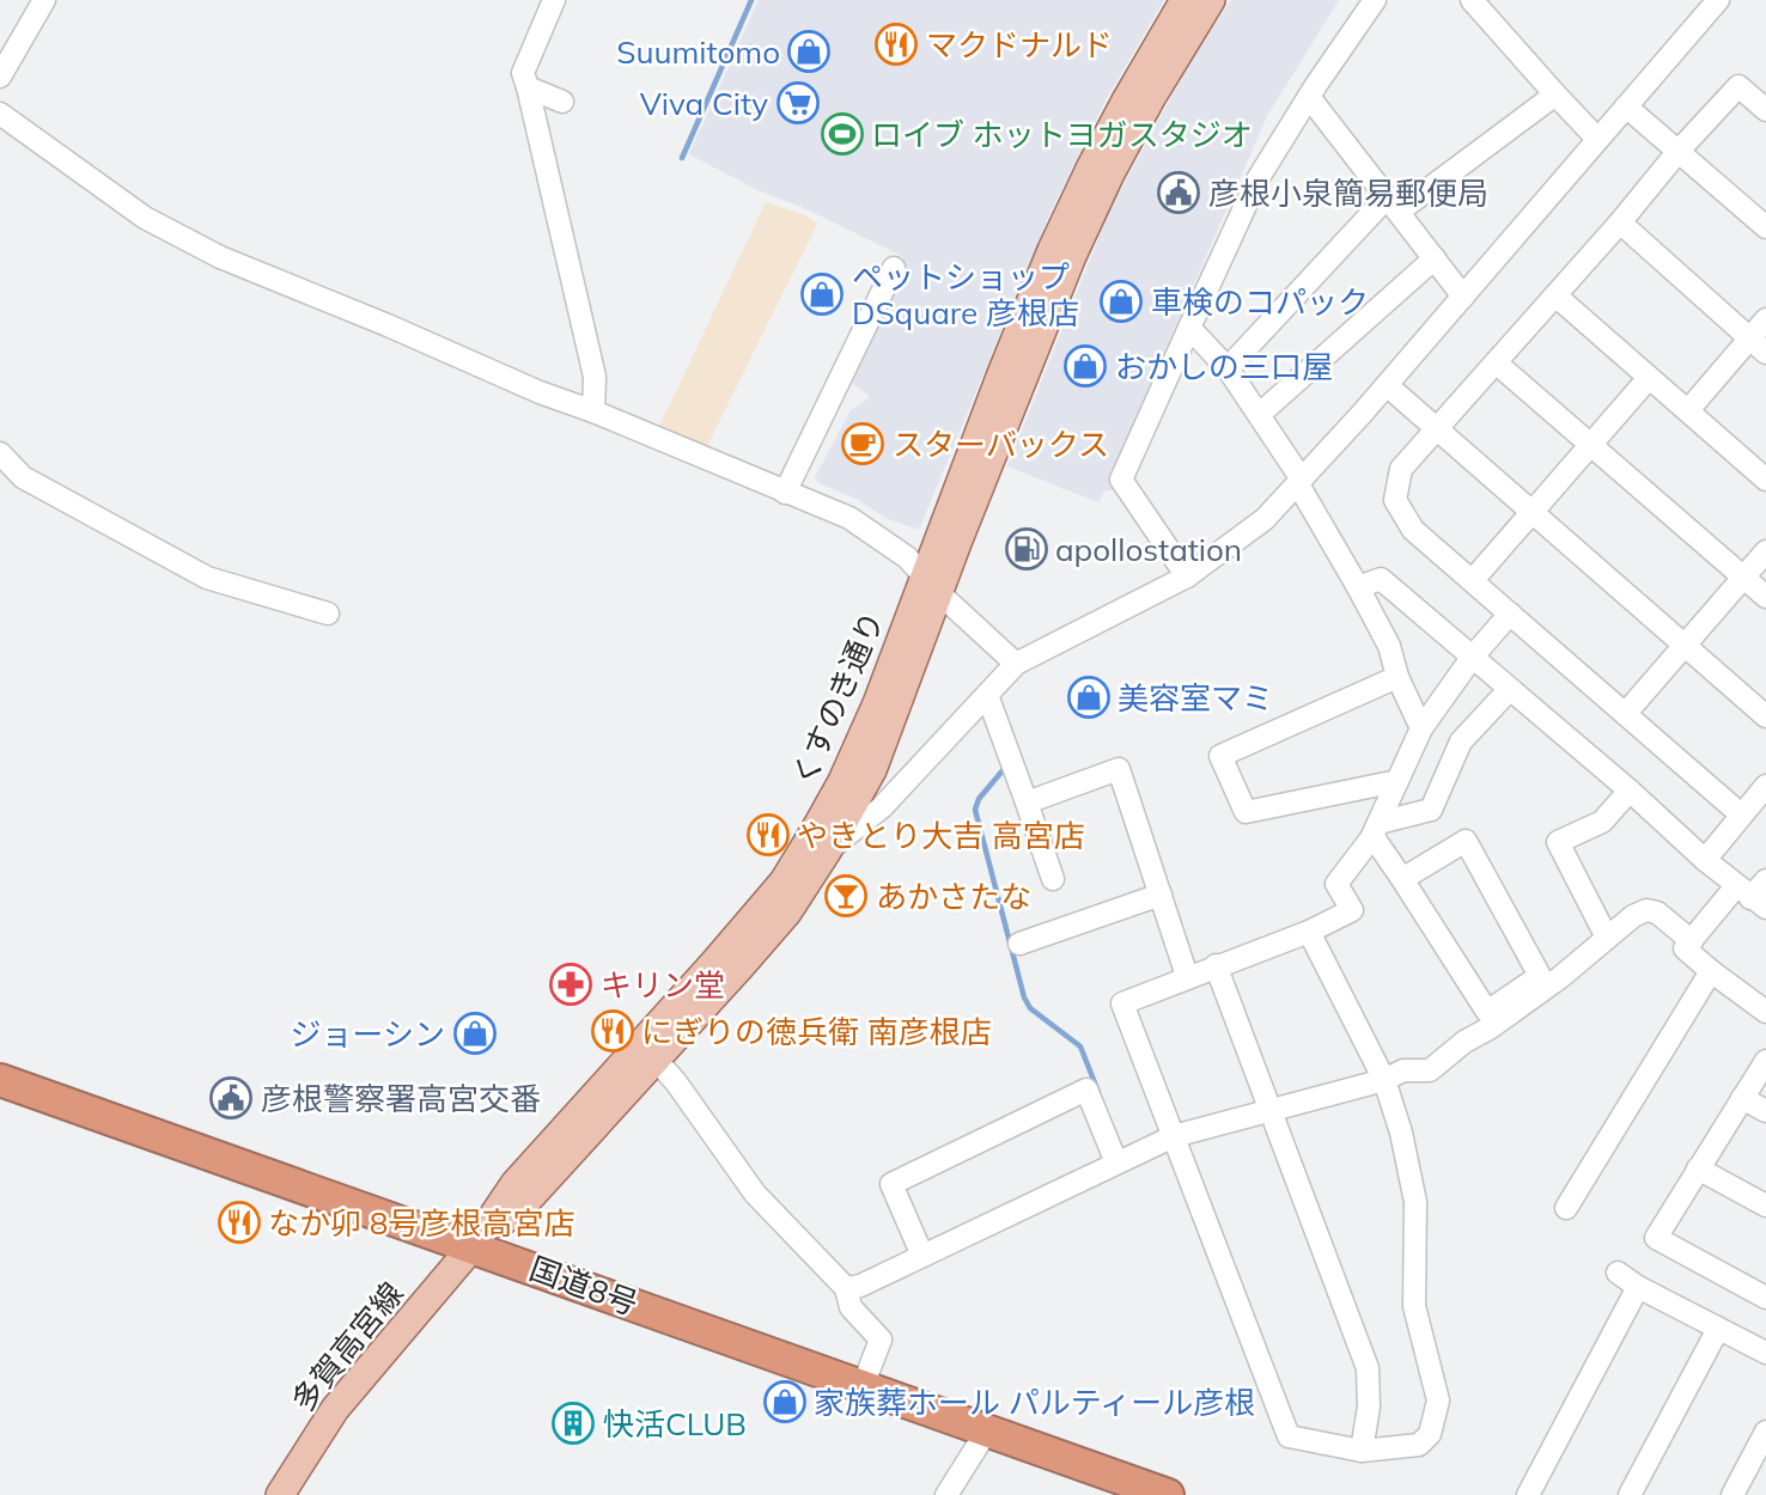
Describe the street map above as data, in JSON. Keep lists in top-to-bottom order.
{
  "streets": {
    "highway": ["国道8号"],
    "main road": ["くすのき通り", "多賀高宮線"]
  },
  "crossings": [
    ["くすのき通り", "国道8号"],
    ["くすのき通り", "多賀高宮線"],
    ["国道8号", "多賀高宮線"]
  ],
  "places": {
    "restaurant": [
      "マクドナルド",
      "やきとり大吉 高宮店",
      "にぎりの徳兵衛 南彦根店",
      "なか卯 8号彦根高宮店"
    ],
    "shop": [
      "Suumitomo",
      "ペットショップ DSquare 彦根店",
      "車検のコパック",
      "おかしの三口屋",
      "美容室マミ",
      "ジョーシン",
      "家族葬ホール パルティール彦根"
    ],
    "supermarket": ["Viva City"],
    "sports": ["ロイブ ホットヨガスタジオ"],
    "public building": ["彦根小泉簡易郵便局", "彦根警察署高宮交番"],
    "cafe": ["スターバックス"],
    "fuel station": ["apollostation"],
    "bar": ["あかさたな"],
    "pharmacy": ["キリン堂"],
    "building": ["快活CLUB"]
  }
}
